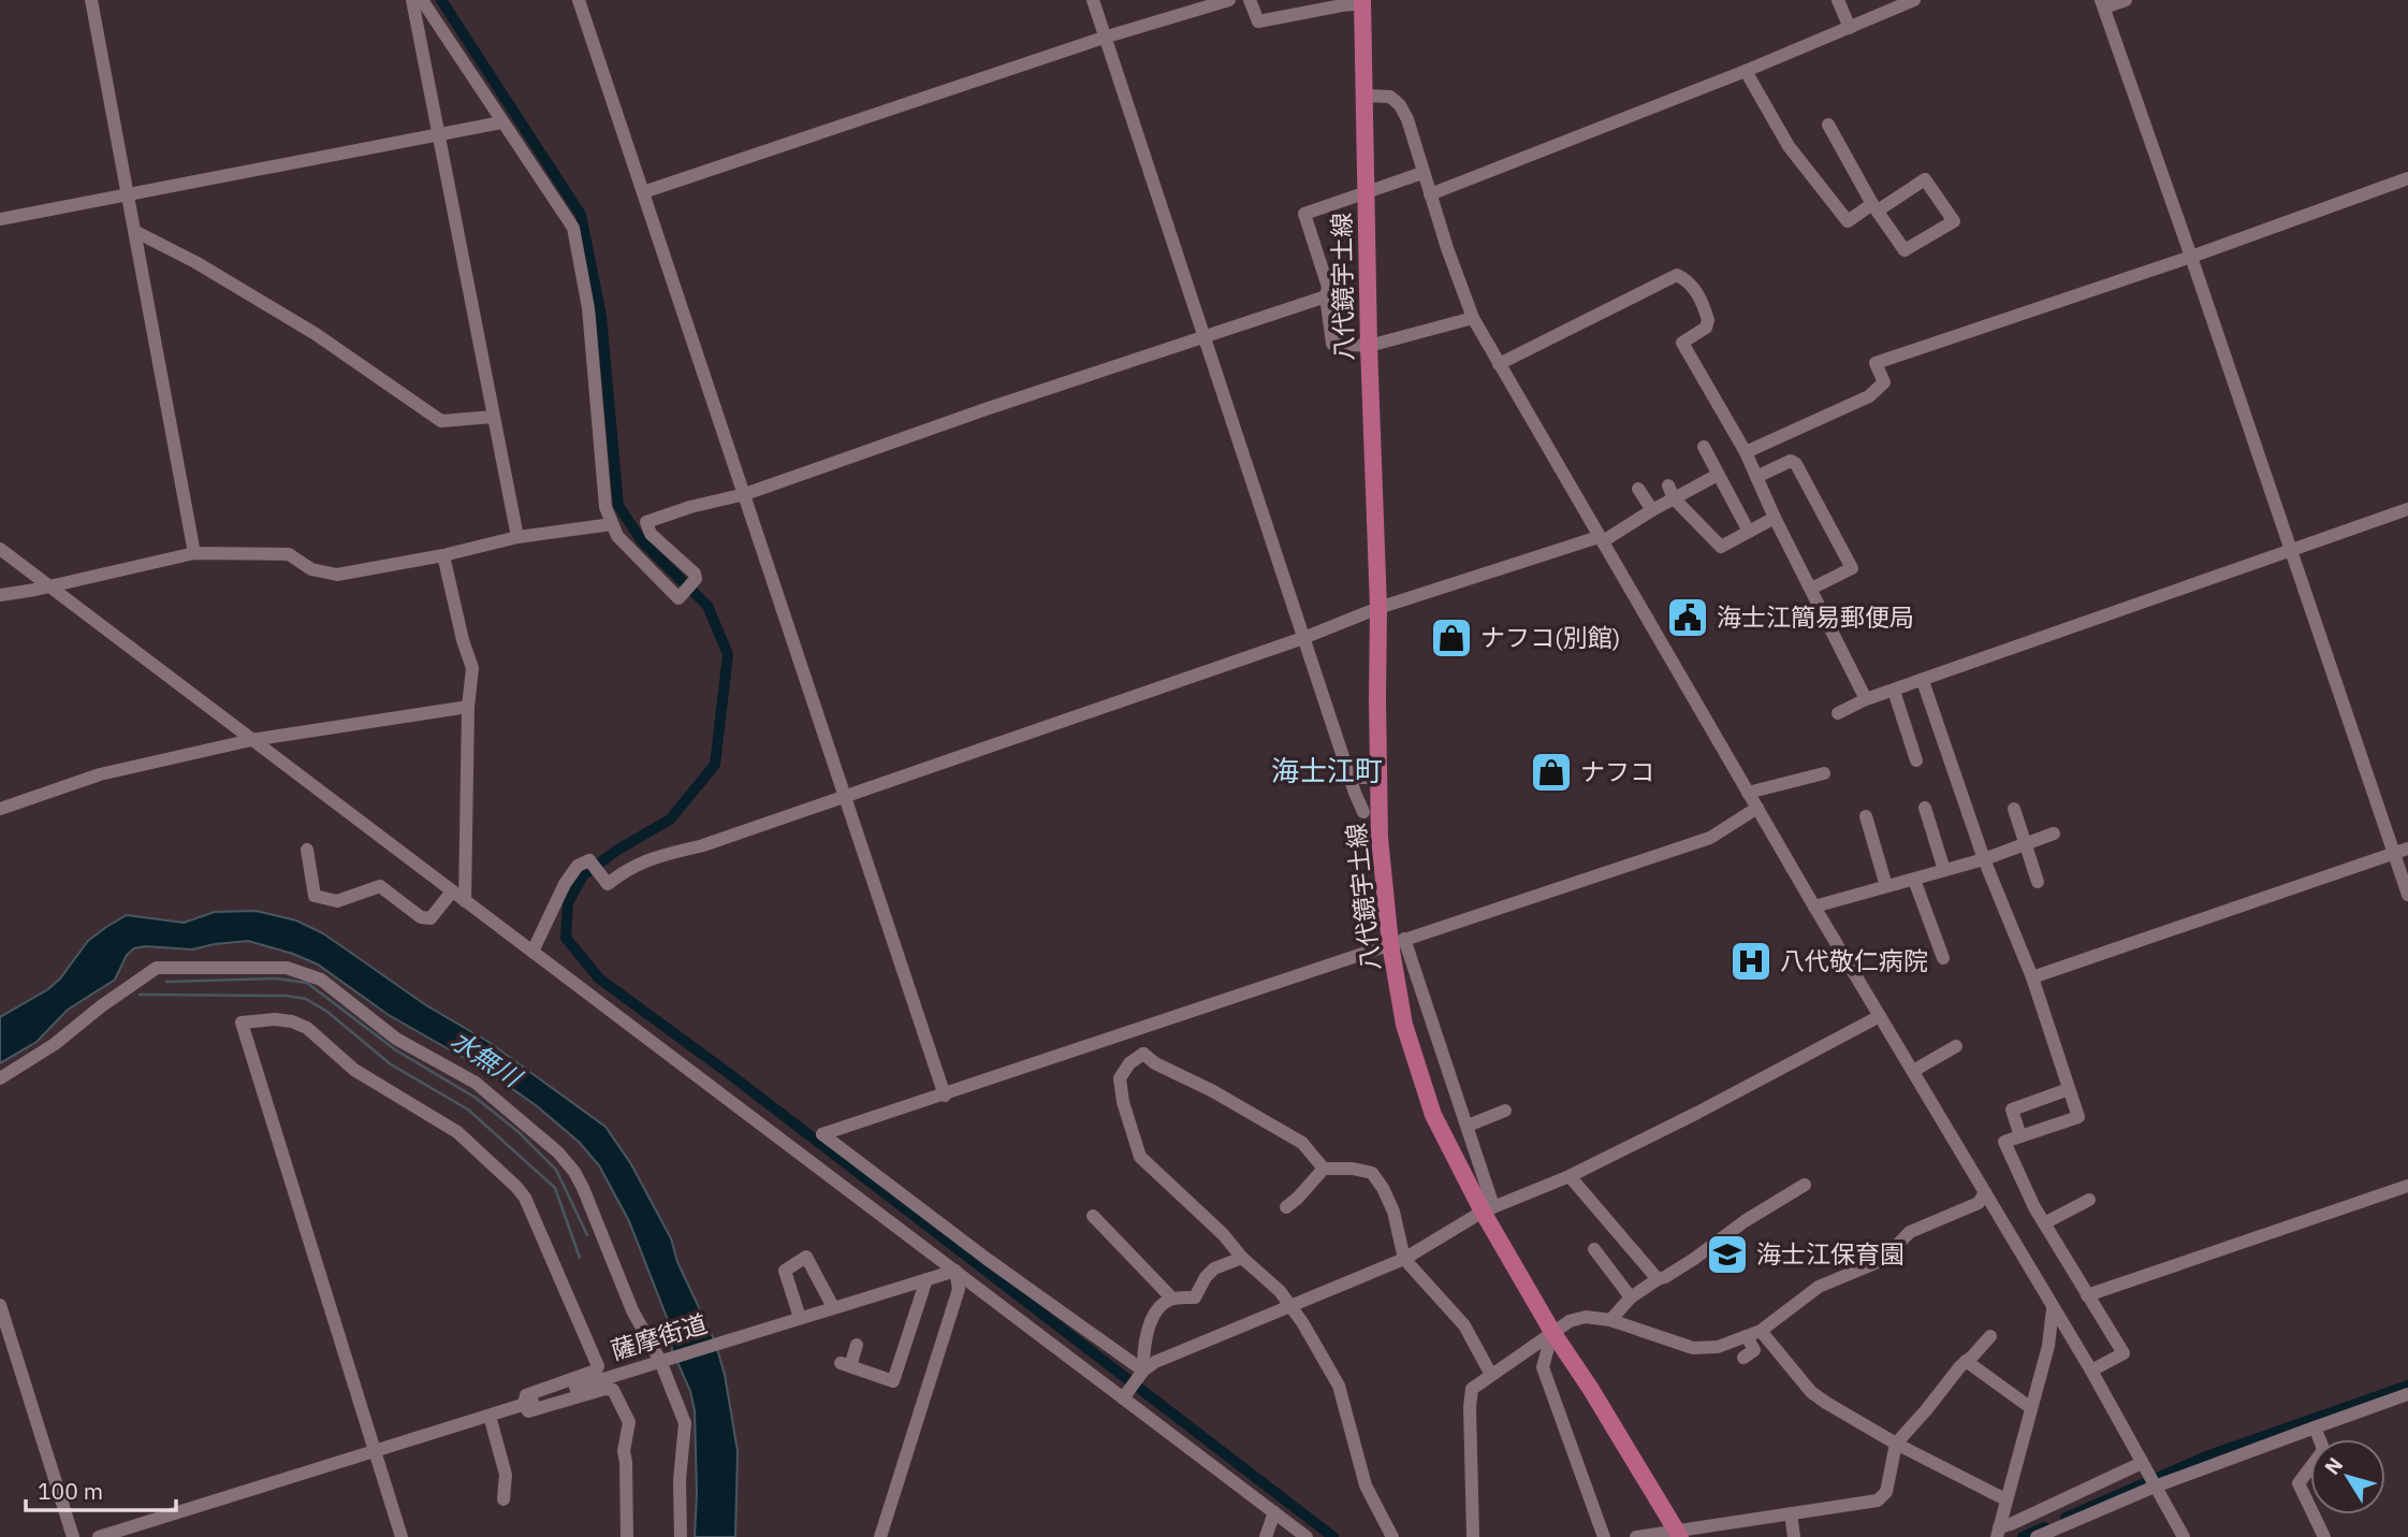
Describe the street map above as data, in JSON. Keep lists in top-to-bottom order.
{
  "streets": {
    "main road": ["八代鏡宇土線"],
    "street": ["薩摩街道"]
  },
  "districts": ["海士江町"],
  "water": ["水無川"],
  "places": {
    "public building": ["海士江簡易郵便局"],
    "shop": ["ナフコ(別館)", "ナフコ"],
    "hospital": ["八代敬仁病院"],
    "school or university": ["海士江保育園"]
  },
  "scale_bar": "100 m",
  "north": "top left"
}
